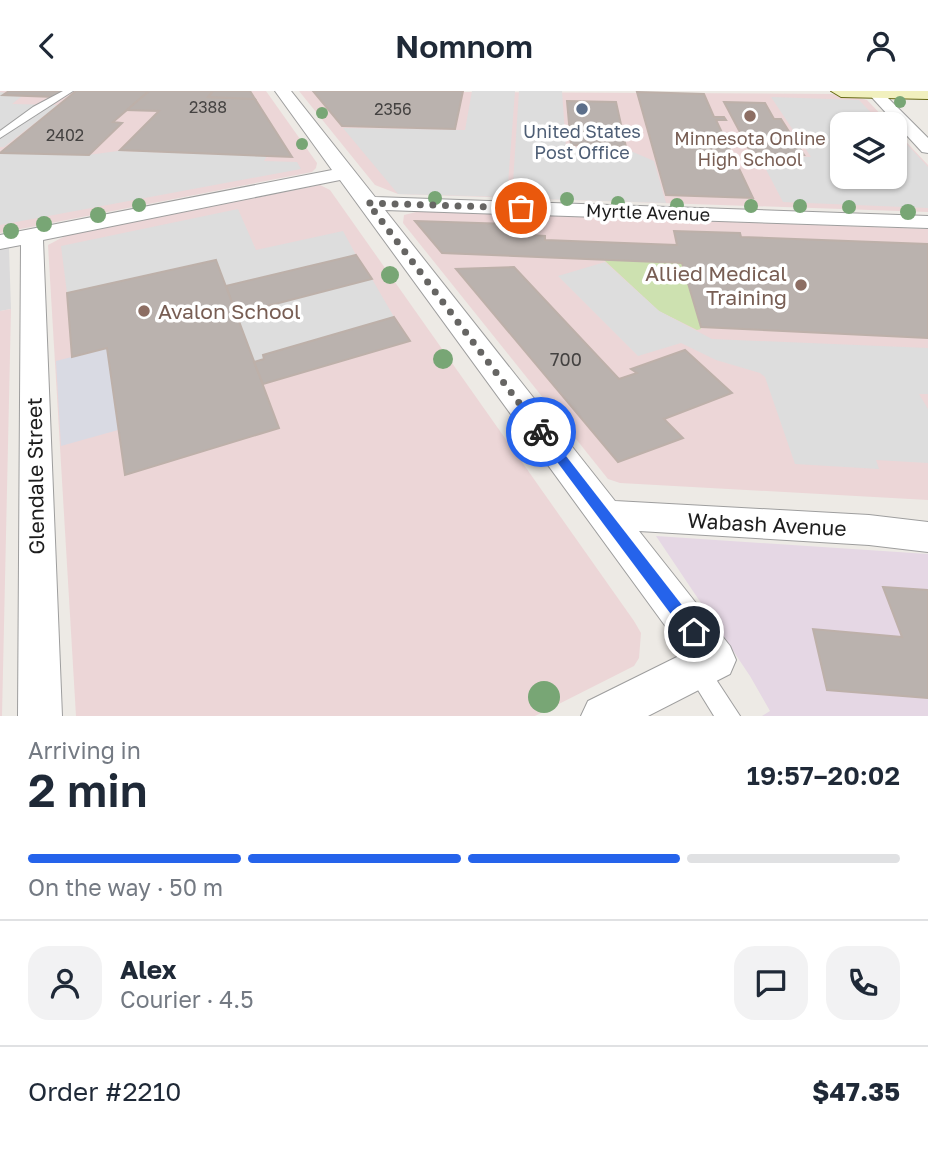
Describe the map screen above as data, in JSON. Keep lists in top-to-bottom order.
{
  "streets": {
    "street": ["Myrtle Avenue", "Glendale Street", "Wabash Avenue"]
  },
  "places": [
    "United States Post Office",
    "Minnesota Online High School",
    "Allied Medical Training",
    "Avalon School"
  ],
  "house_numbers": [
    "2388",
    "2356",
    "2402",
    "700"
  ],
  "page": {
    "header": "Nomnom",
    "heading": ["2 min", "Arriving in", "19:57–20:02"],
    "panel": [
      "Alex",
      "Courier · 4.5",
      "Order #2210",
      "$47.35"
    ],
    "bar": "On the way · 50 m"
  }
}
